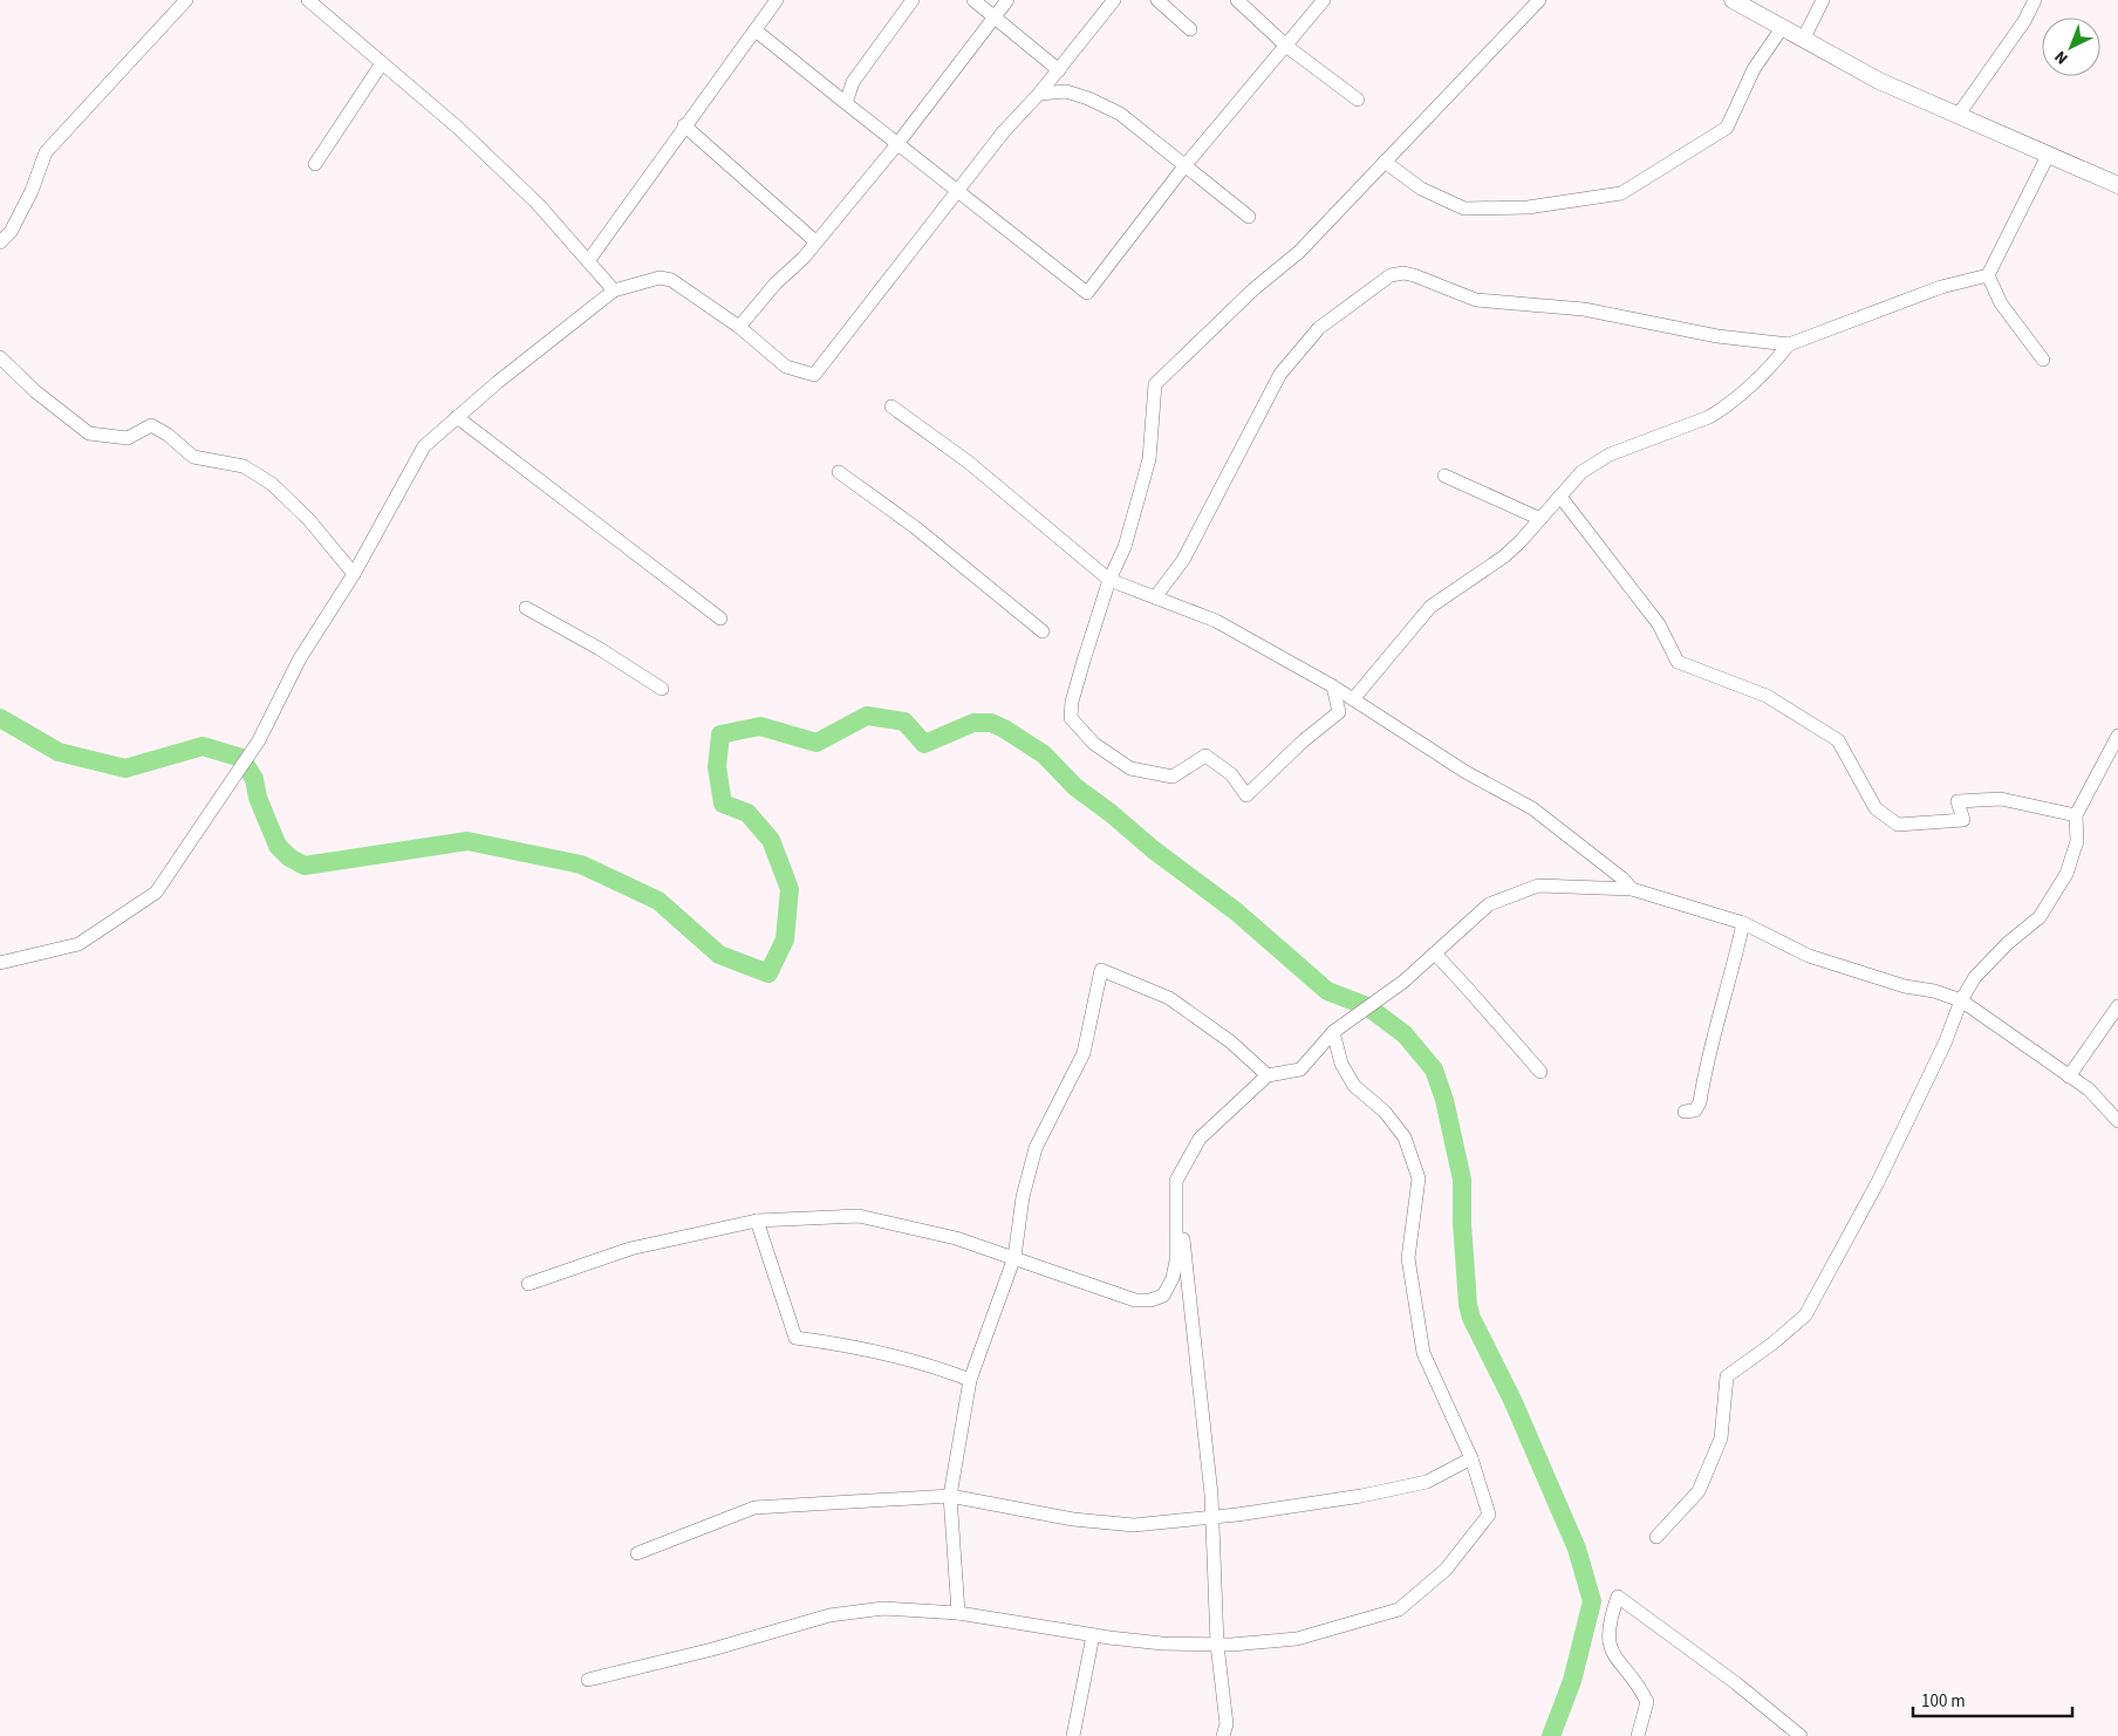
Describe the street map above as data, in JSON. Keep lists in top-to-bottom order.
{
  "scale_bar": "100 m",
  "north": "bottom left"
}
